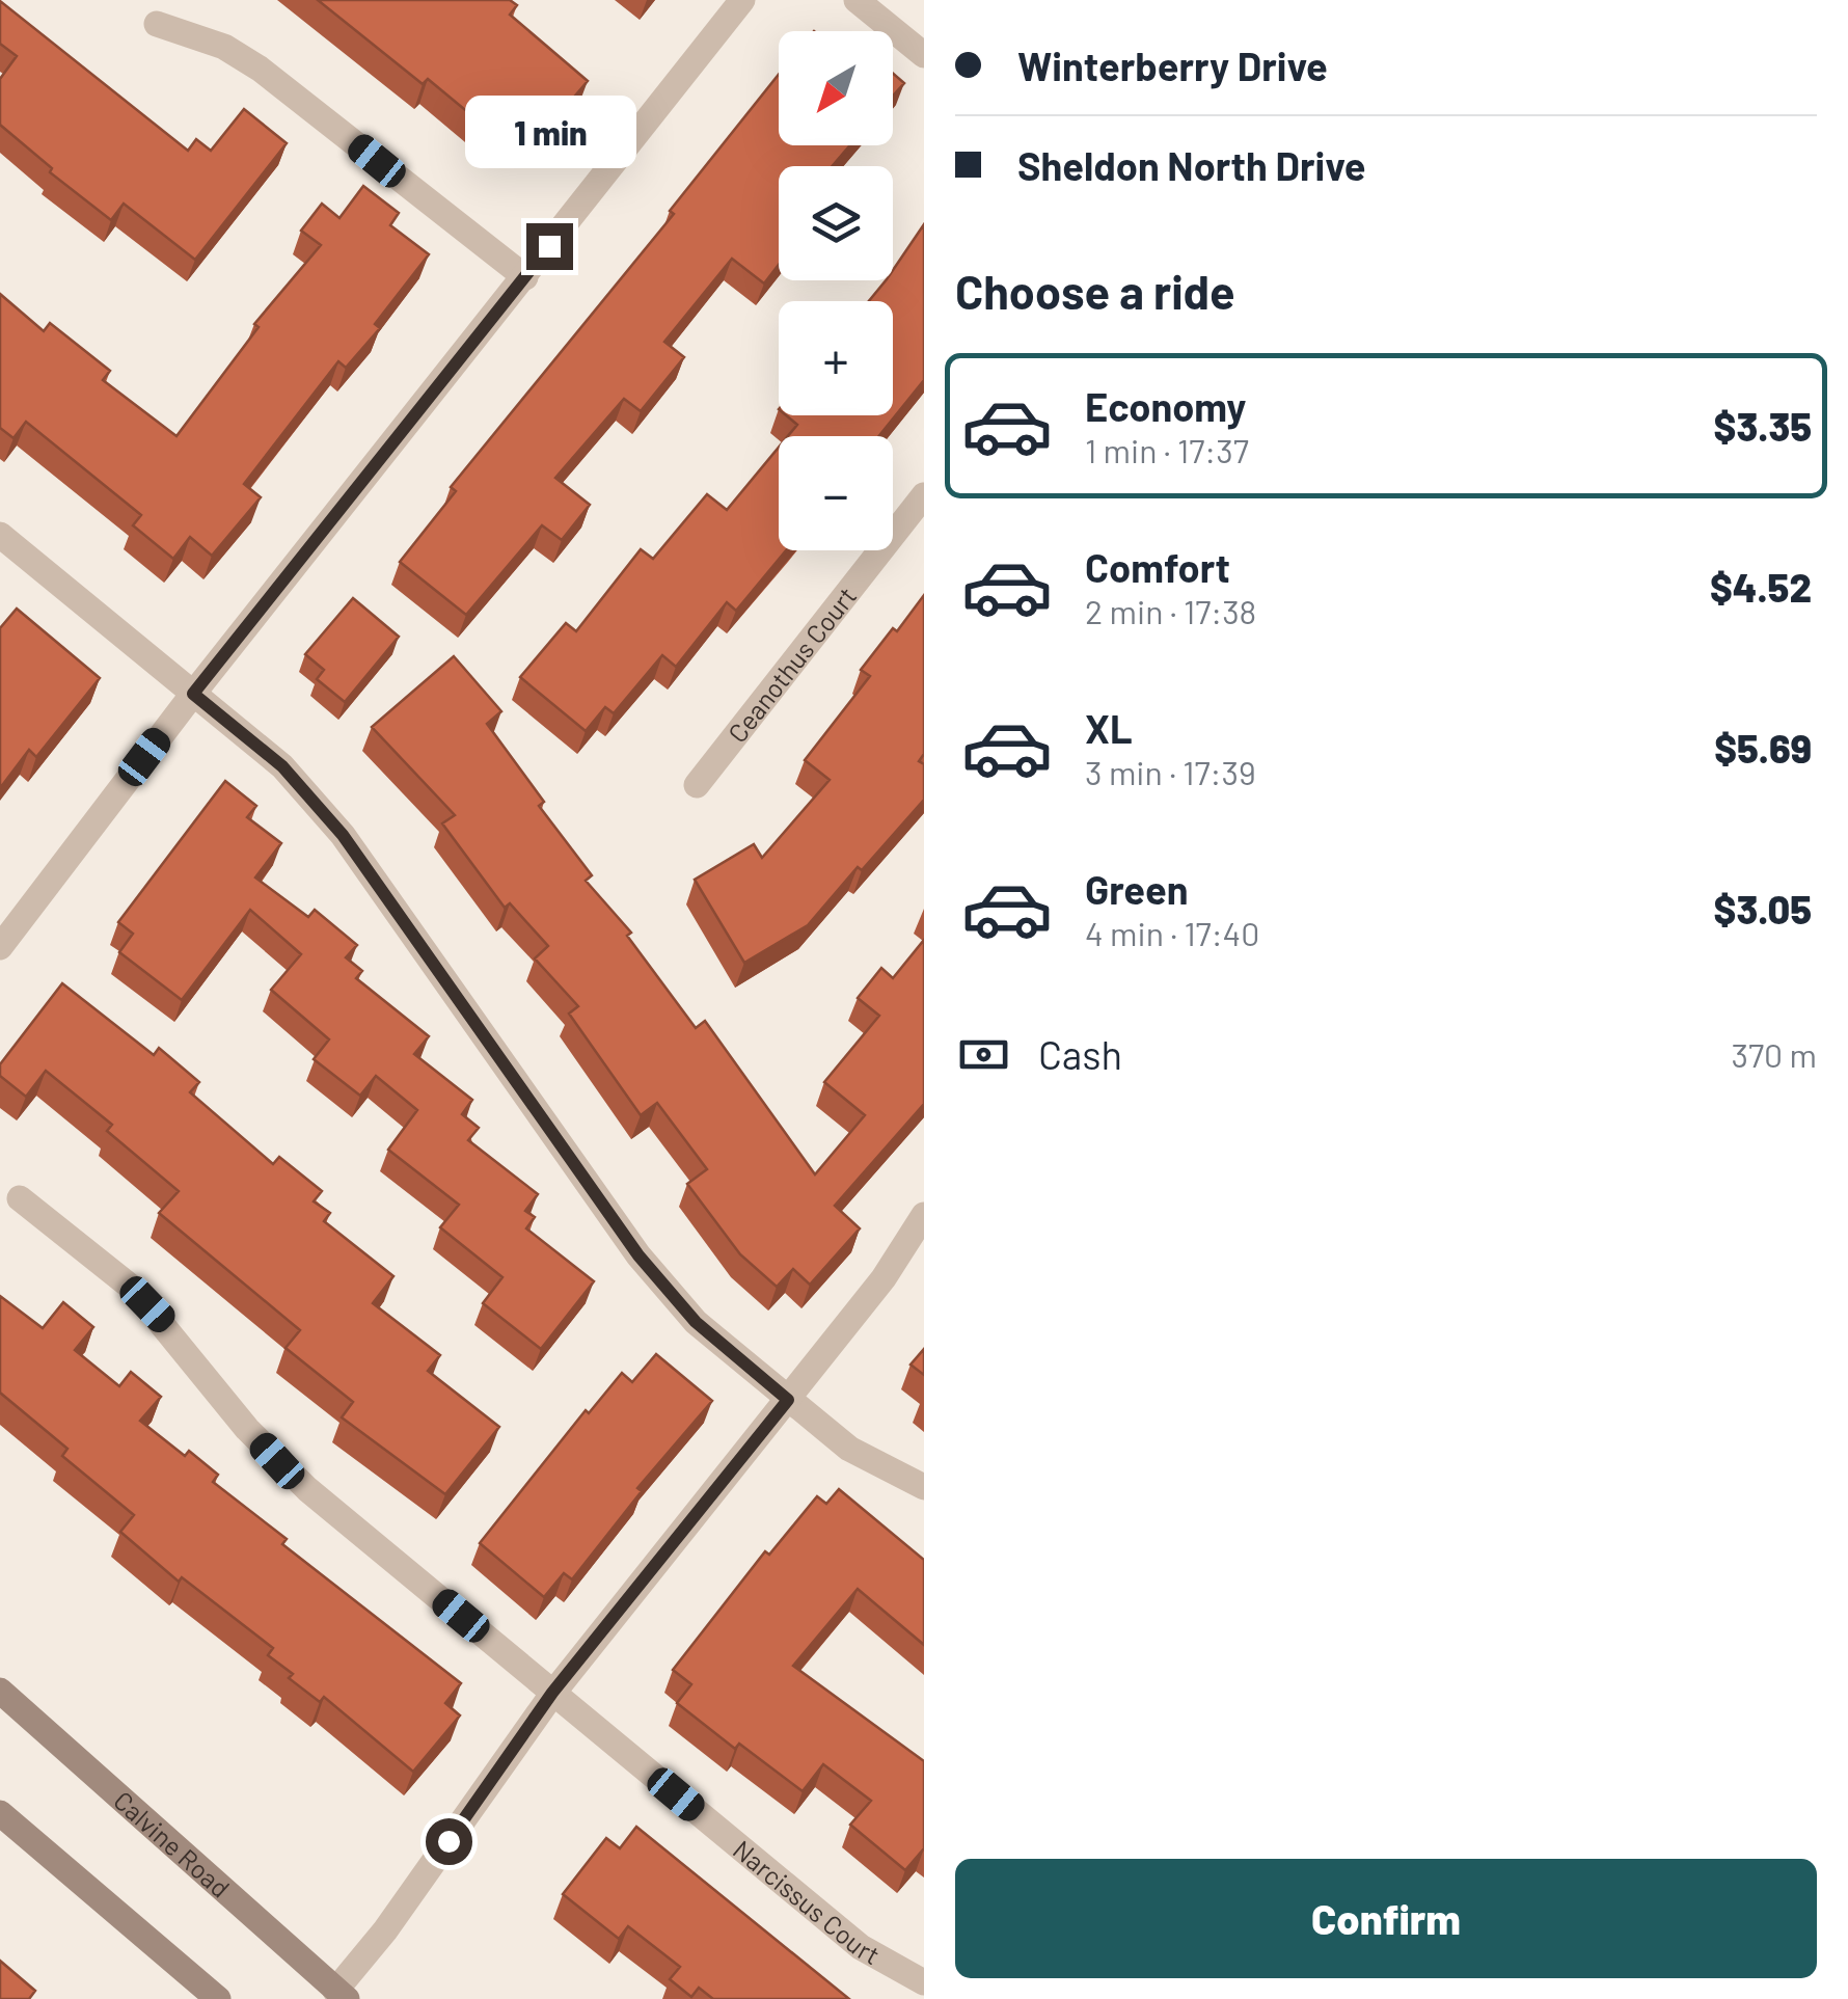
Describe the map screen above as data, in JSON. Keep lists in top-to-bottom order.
{
  "streets": {
    "main road": ["Calvine Road"],
    "street": ["Ceanothus Court", "Narcissus Court"]
  },
  "north": "bottom left",
  "page": {
    "banner": ["Winterberry Drive", "Sheldon North Drive"],
    "map_buttons": ["+", "−"],
    "bubble": "1 min",
    "heading": "Choose a ride",
    "list": [
      {
        "name": "Economy",
        "note": "1 min · 17:37",
        "value": "$3.35"
      },
      {
        "name": "Comfort",
        "note": "2 min · 17:38",
        "value": "$4.52"
      },
      {
        "name": "XL",
        "note": "3 min · 17:39",
        "value": "$5.69"
      },
      {
        "name": "Green",
        "note": "4 min · 17:40",
        "value": "$3.05"
      }
    ],
    "pay": ["Cash", "370 m"],
    "buttons": "Confirm"
  }
}
